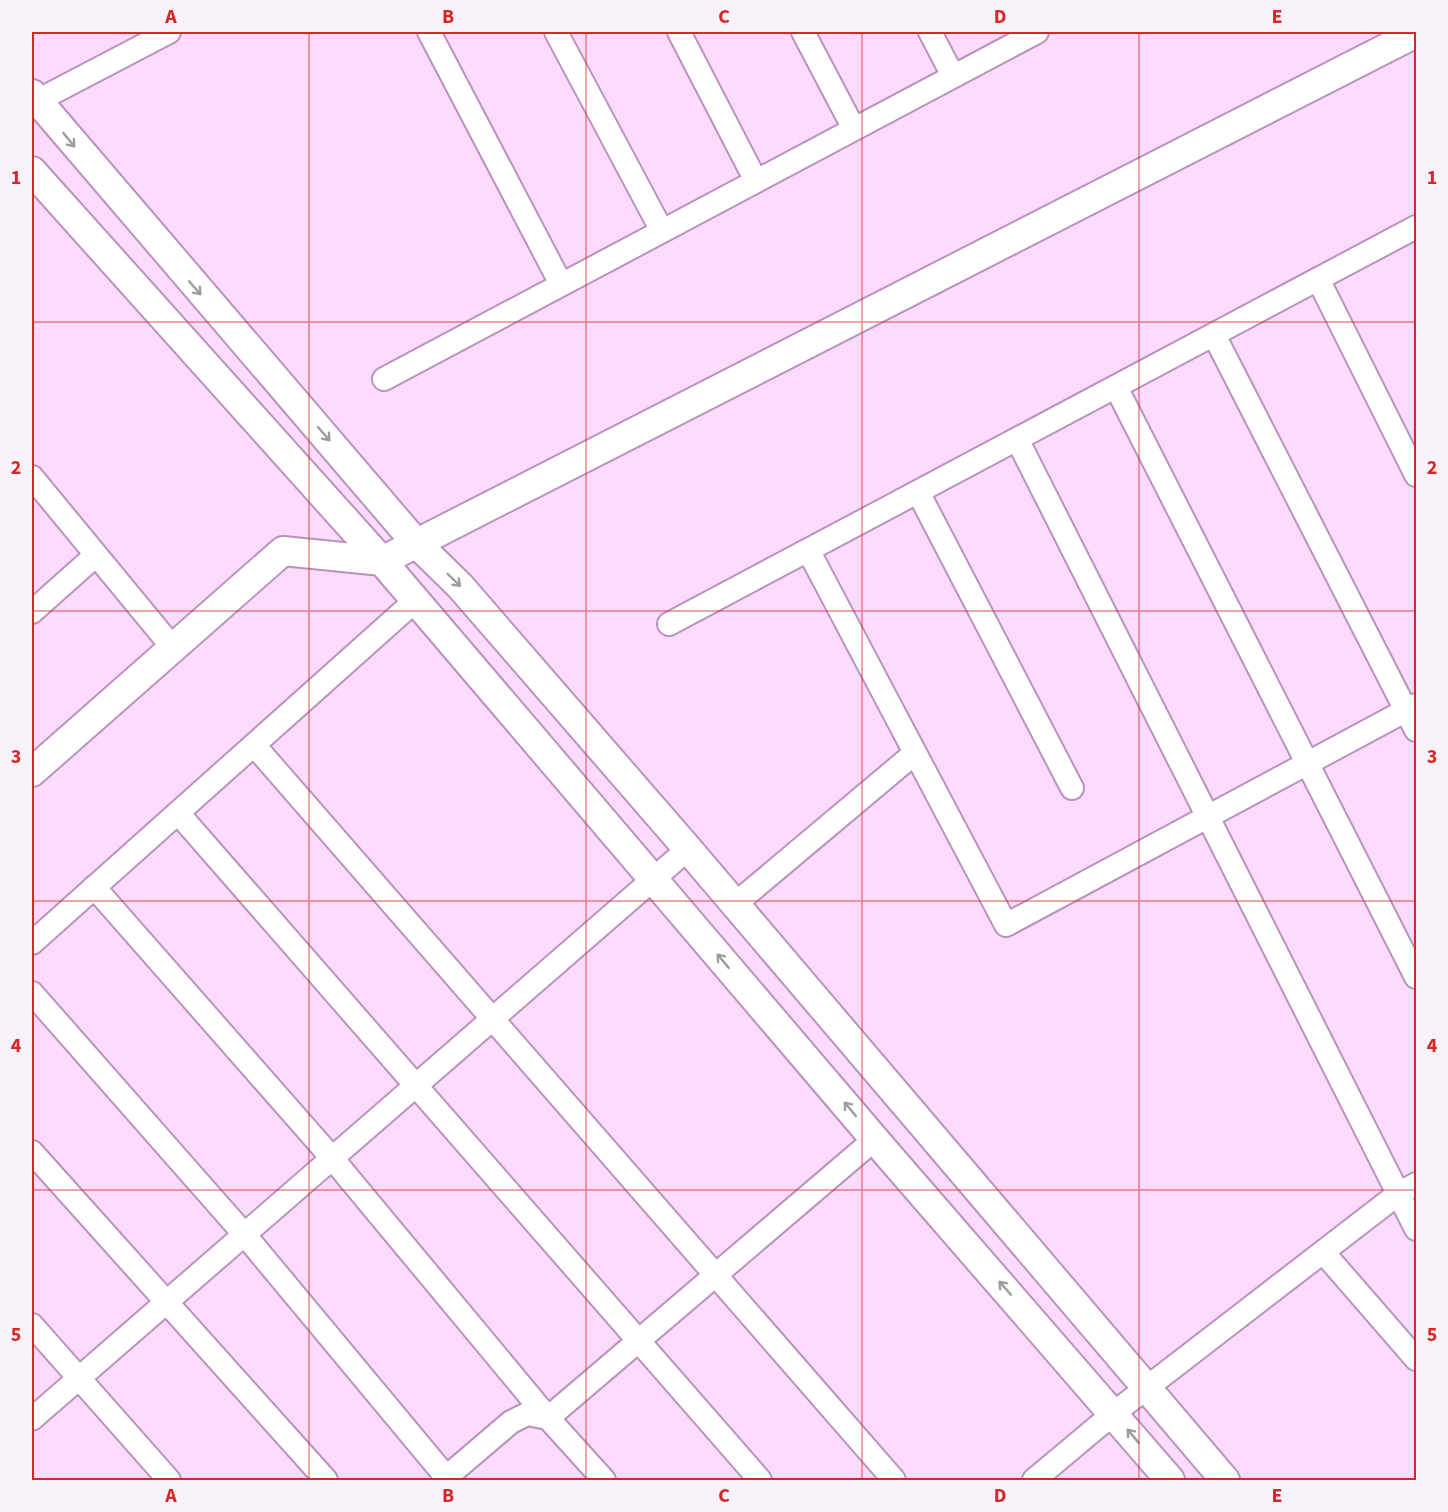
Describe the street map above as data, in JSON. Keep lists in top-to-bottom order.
{
  "grid": {
    "columns": [
      "A",
      "B",
      "C",
      "D",
      "E"
    ],
    "rows": [
      "1",
      "2",
      "3",
      "4",
      "5"
    ]
  }
}
